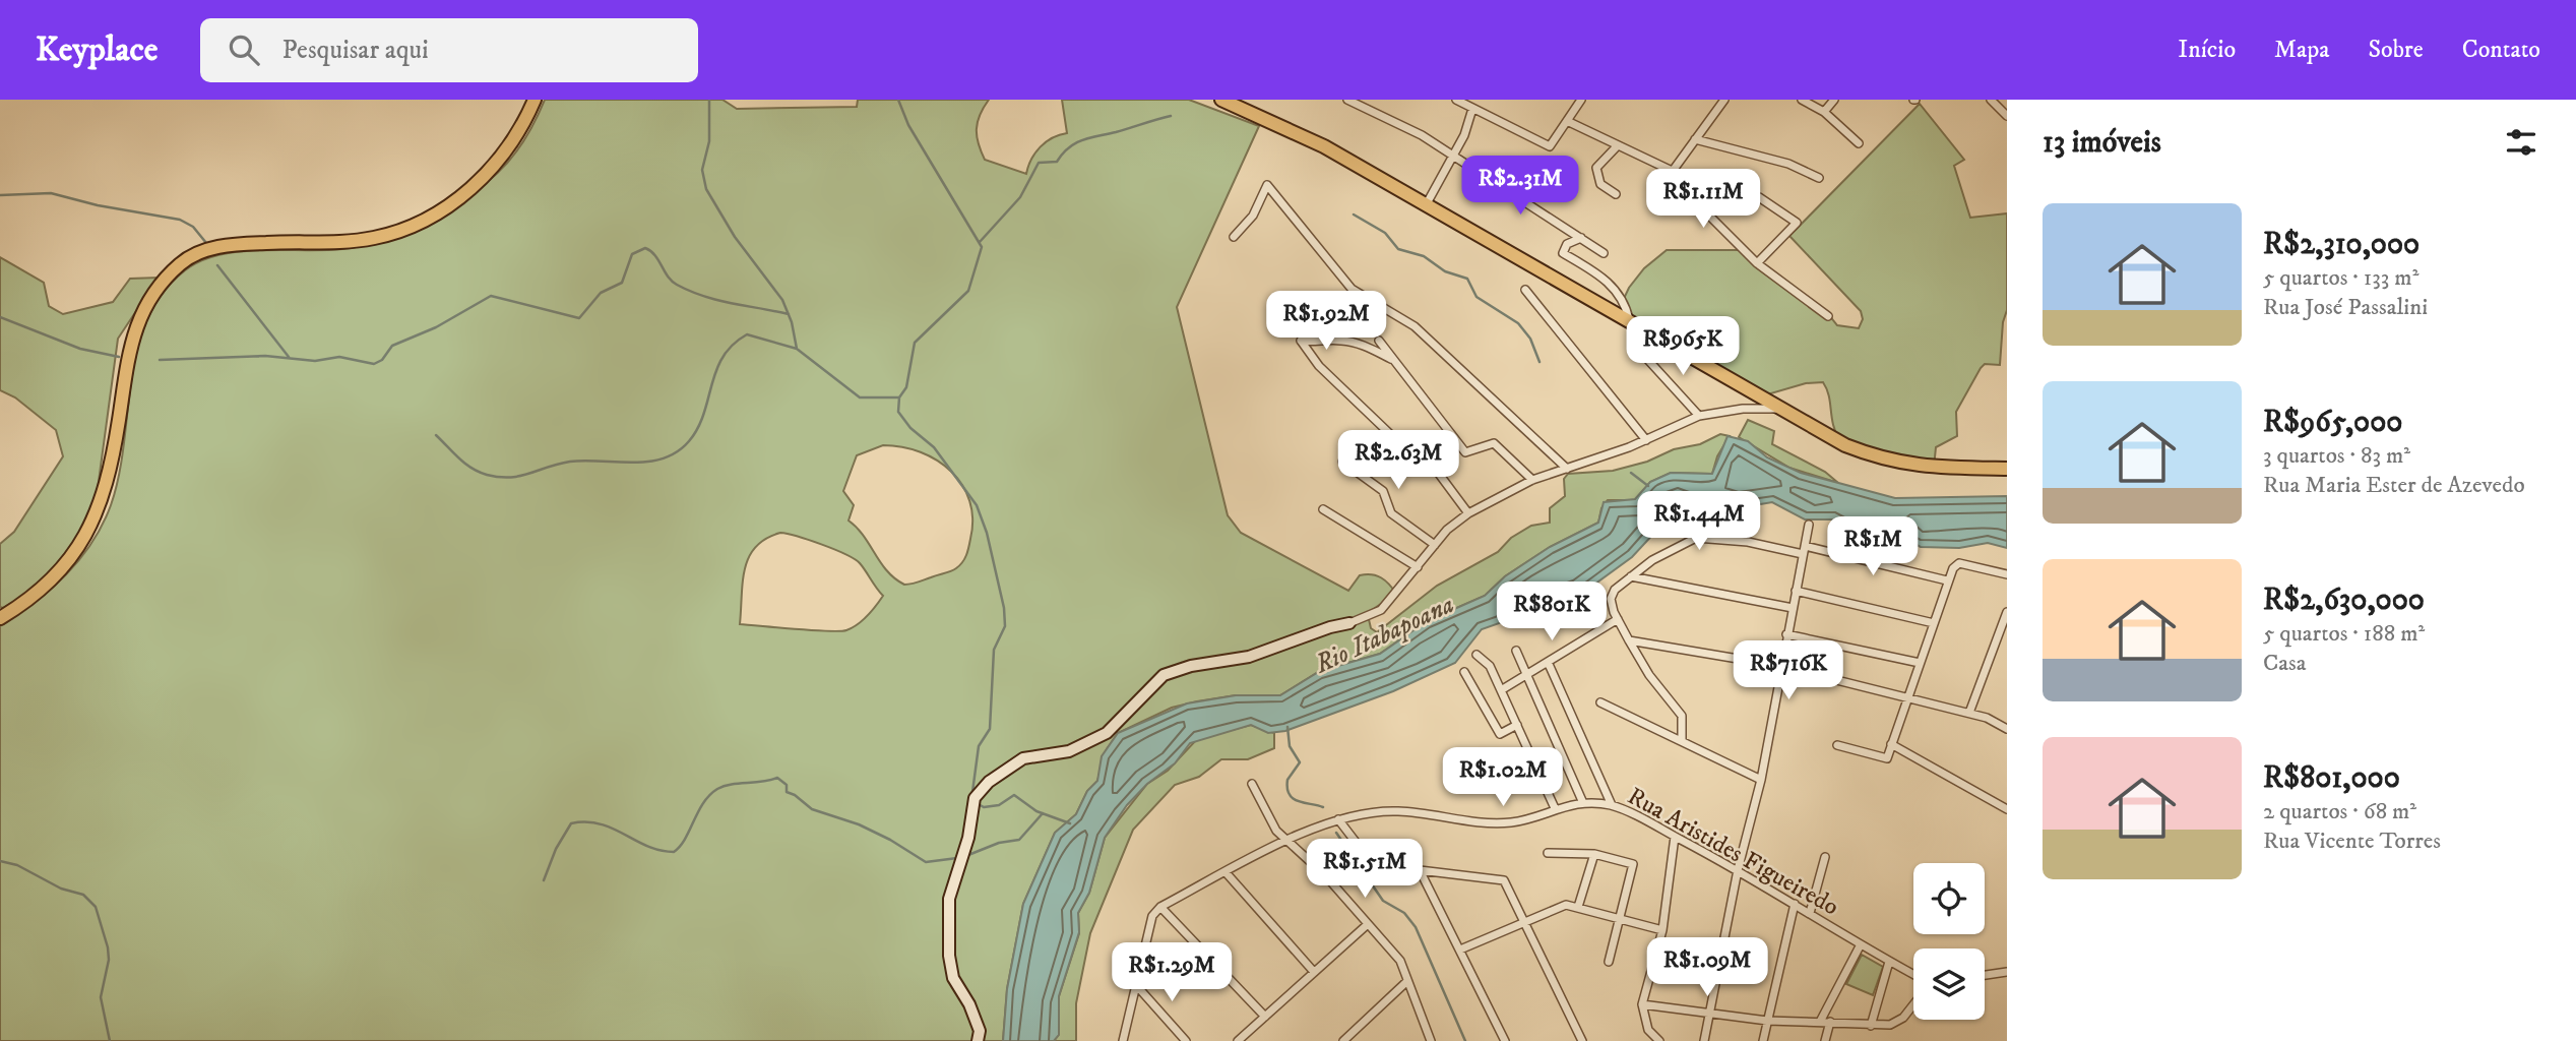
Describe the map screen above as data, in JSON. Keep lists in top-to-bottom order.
{
  "streets": {
    "street": ["Rua Aristides Figueiredo"]
  },
  "water": ["Rio Itabapoana"],
  "page": {
    "header": "Keyplace",
    "search": "Pesquisar aqui",
    "nav": [
      "Início",
      "Mapa",
      "Sobre",
      "Contato"
    ],
    "heading": "13 imóveis",
    "price": [
      "R$2.31M",
      "R$1.11M",
      "R$1.92M",
      "R$965K",
      "R$2.63M",
      "R$1.44M",
      "R$1M",
      "R$801K",
      "R$716K",
      "R$1.02M",
      "R$1.51M",
      "R$1.09M",
      "R$1.29M"
    ],
    "list": [
      {
        "name": "R$2,310,000",
        "note": "5 quartos · 133 m² · Rua José Passalini"
      },
      {
        "name": "R$965,000",
        "note": "3 quartos · 83 m² · Rua Maria Ester de Azevedo"
      },
      {
        "name": "R$2,630,000",
        "note": "5 quartos · 188 m² · Casa"
      },
      {
        "name": "R$801,000",
        "note": "2 quartos · 68 m² · Rua Vicente Torres"
      }
    ]
  }
}
